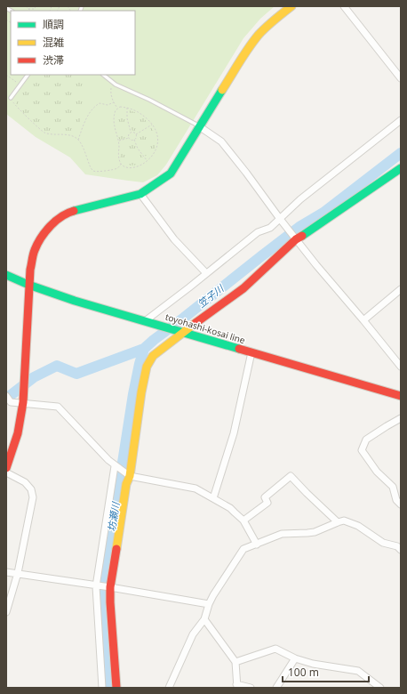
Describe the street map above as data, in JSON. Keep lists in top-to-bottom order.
{
  "streets": {
    "street": ["toyohashi-kosai line"]
  },
  "water": ["笠子川", "坊瀬川"],
  "legend": ["順調", "混雑", "渋滞"],
  "scale_bar": "100 m"
}
